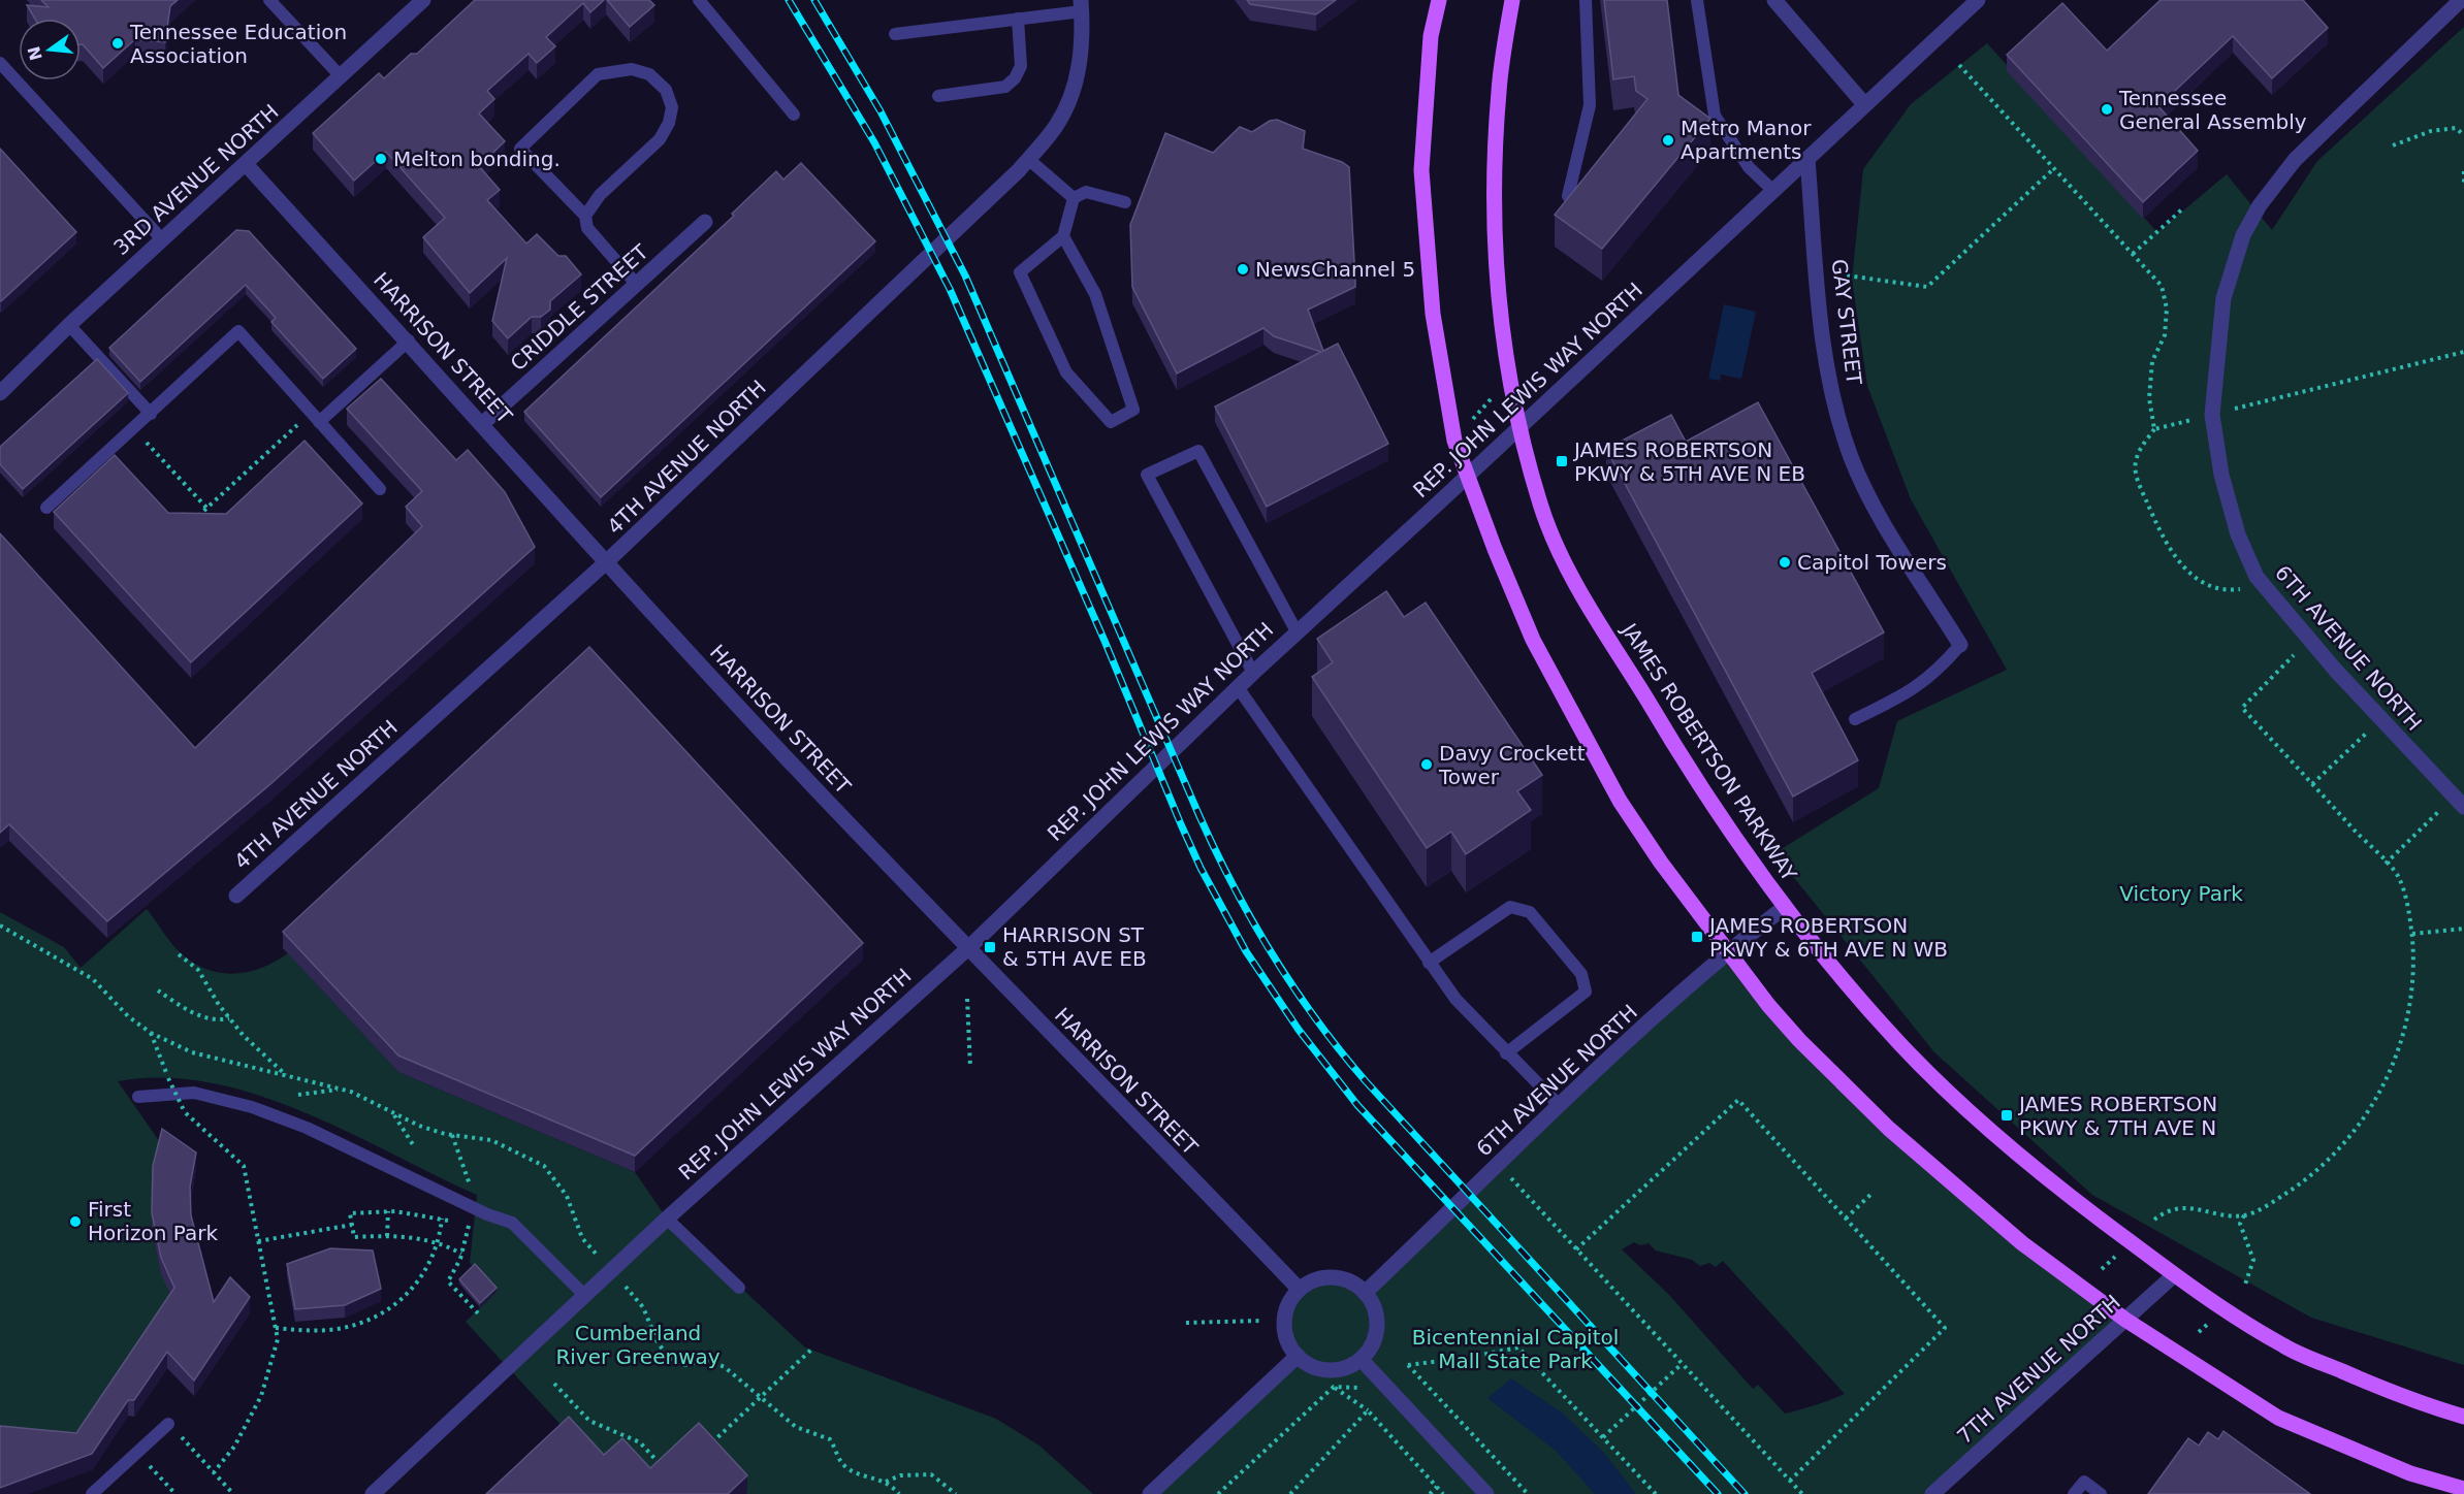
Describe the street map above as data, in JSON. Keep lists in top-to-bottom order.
{
  "streets": {
    "main road": ["JAMES ROBERTSON PARKWAY"],
    "street": [
      "3RD AVENUE NORTH",
      "CRIDDLE STREET",
      "GAY STREET",
      "HARRISON STREET",
      "REP. JOHN LEWIS WAY NORTH",
      "4TH AVENUE NORTH",
      "6TH AVENUE NORTH",
      "7TH AVENUE NORTH"
    ]
  },
  "crossings": [
    ["3RD AVENUE NORTH", "HARRISON STREET"],
    ["CRIDDLE STREET", "HARRISON STREET"],
    ["GAY STREET", "REP. JOHN LEWIS WAY NORTH"],
    ["HARRISON STREET", "REP. JOHN LEWIS WAY NORTH"],
    ["HARRISON STREET", "4TH AVENUE NORTH"],
    ["HARRISON STREET", "6TH AVENUE NORTH"],
    ["REP. JOHN LEWIS WAY NORTH", "JAMES ROBERTSON PARKWAY"],
    ["6TH AVENUE NORTH", "JAMES ROBERTSON PARKWAY"],
    ["JAMES ROBERTSON PARKWAY", "7TH AVENUE NORTH"]
  ],
  "parks": ["Victory Park", "Cumberland River Greenway", "Bicentennial Capitol Mall State Park"],
  "places": {
    "other": [
      "Tennessee Education Association",
      "Tennessee General Assembly",
      "Metro Manor Apartments",
      "Melton bonding.",
      "NewsChannel 5",
      "Capitol Towers",
      "Davy Crockett Tower",
      "First Horizon Park"
    ],
    "transit": [
      "JAMES ROBERTSON PKWY & 5TH AVE N EB",
      "JAMES ROBERTSON PKWY & 6TH AVE N WB",
      "HARRISON ST & 5TH AVE EB",
      "JAMES ROBERTSON PKWY & 7TH AVE N"
    ]
  },
  "north": "left"
}
